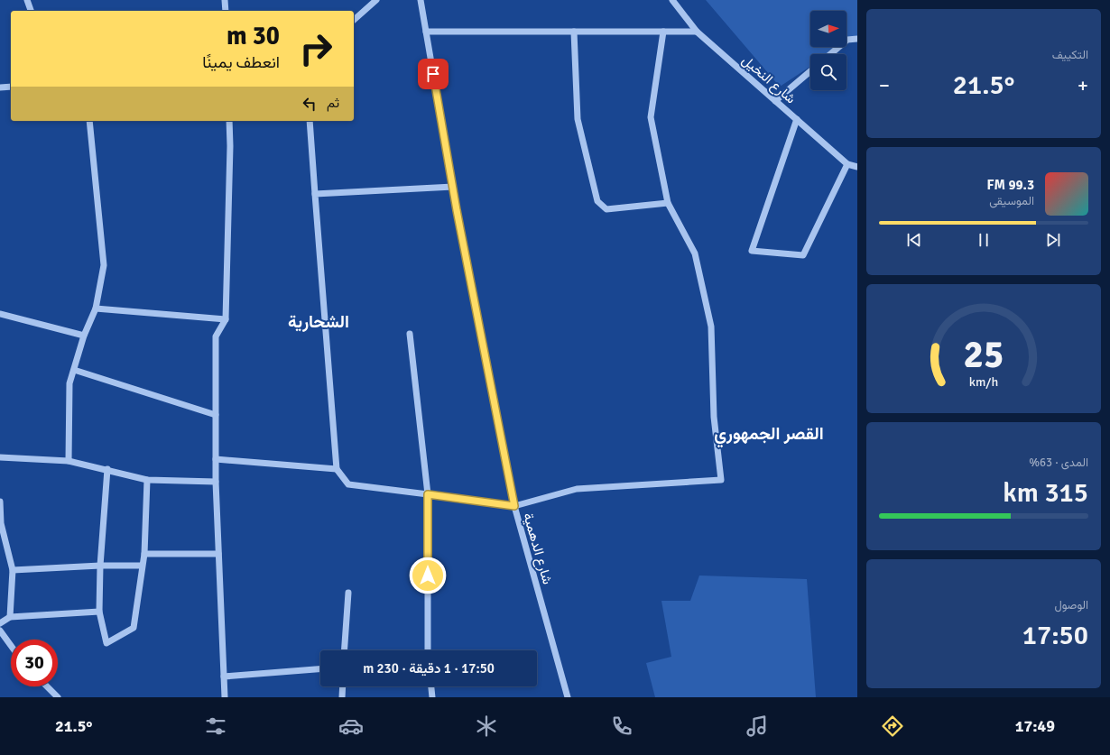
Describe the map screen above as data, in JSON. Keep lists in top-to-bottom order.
{
  "streets": {
    "street": ["شارع النخيل", "شارع الدهمية"]
  },
  "districts": ["الشحارية", "القصر الجمهوري"],
  "north": "right",
  "page": {
    "tile": [
      "التكييف",
      ["المدى · 63%", "315 km"],
      ["الوصول", "17:50"]
    ],
    "turn": ["30 m", "انعطف يمينًا"],
    "heat": ["−", "21.5°", "+"],
    "then": "ثم",
    "song": ["99.3 FM", "الموسيقى"],
    "limit": "30",
    "trip": "17:50 · 1 دقيقة · 230 m",
    "tabs": ["17:49", "21.5°"],
    "gauge": ["25", "km/h"]
  }
}
